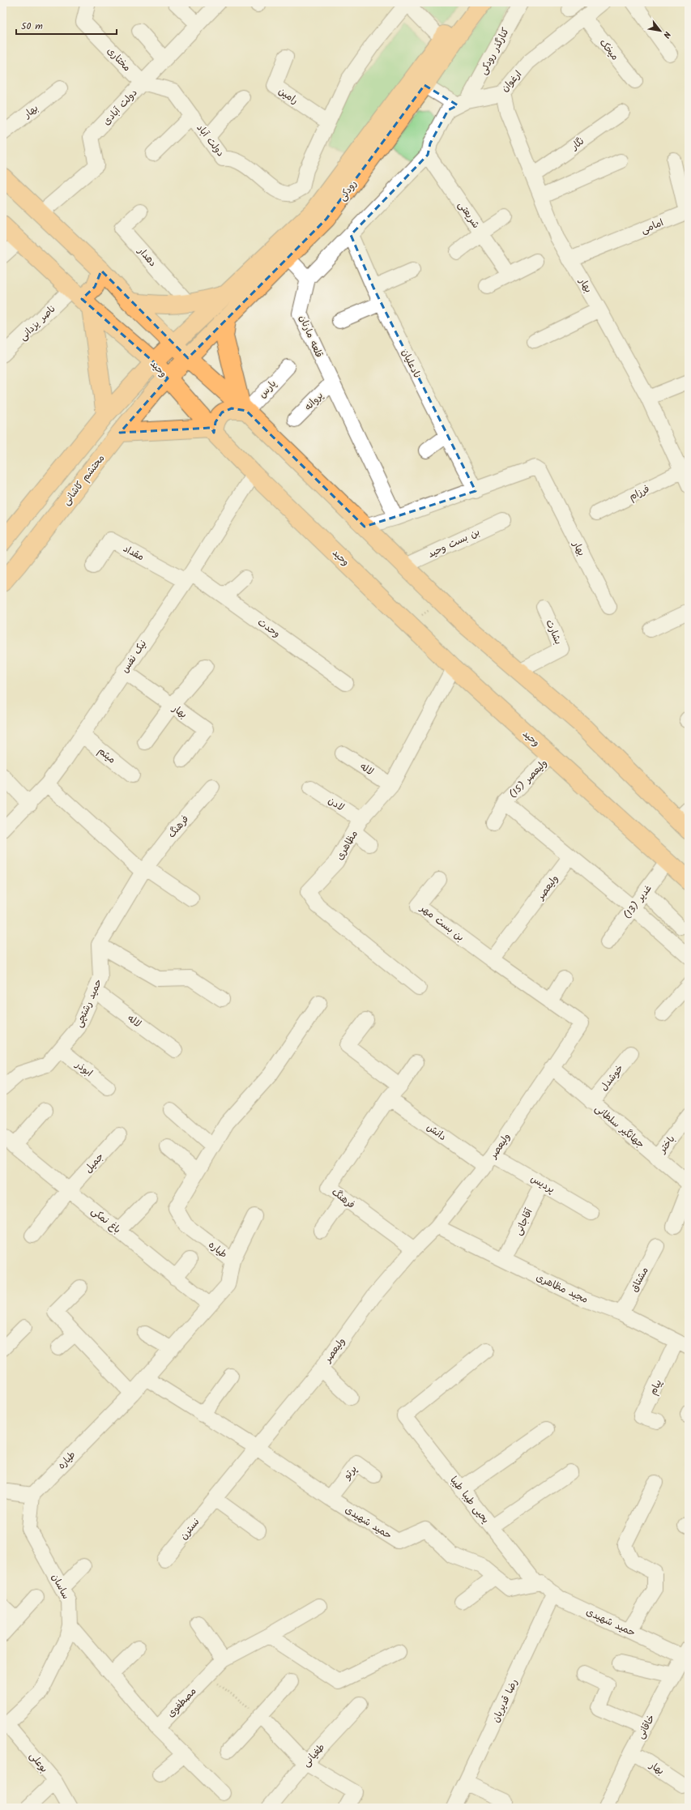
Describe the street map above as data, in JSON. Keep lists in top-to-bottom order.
{
  "streets": {
    "main road": ["رودکی", "وحید", "محتشم کاشانی"],
    "street": [
      "میخک",
      "کنارگذر رودکی",
      "مختاری",
      "ارغوان",
      "رامین",
      "دولت آبادی",
      "بهار",
      "دولت آباد",
      "نگار",
      "شریعتی",
      "امامی",
      "دهدار",
      "ناصر یزدانی",
      "قلعه مارنان",
      "نادعلیان",
      "پارس",
      "پروانه",
      "فرزام",
      "بن بست وحید",
      "مقداد",
      "وحدت",
      "بشارت",
      "نیک نفس",
      "میثم",
      "لاله",
      "ولیعصر (15)",
      "لادن",
      "فرهنگ",
      "مظاهری",
      "ولیعصر",
      "غدیر (13)",
      "بن بست مهر",
      "حمید رشتچی",
      "ابوذر",
      "خوشدل",
      "جهانگیر سلطانی",
      "دانش",
      "باختر",
      "جمیل",
      "پردیس",
      "باغ نمکی",
      "آقاجانی",
      "طیاره",
      "مشتاق",
      "مجید مظاهری",
      "پیام",
      "پرتو",
      "یحیی طیبا طیبا",
      "حمید شهیدی",
      "نسترن",
      "ساسان",
      "رضا قدیریان",
      "مصطفوی",
      "خاقانی",
      "طغیانی",
      "بوعلی"
    ]
  },
  "crossings": [
    ["میخک", "ارغوان"],
    ["کنارگذر رودکی", "ارغوان"],
    ["مختاری", "دولت آبادی"],
    ["مختاری", "دولت آباد"],
    ["ارغوان", "بهار"],
    ["ارغوان", "شریعتی"],
    ["رامین", "دولت آباد"],
    ["دولت آبادی", "دولت آباد"],
    ["بهار", "نگار"],
    ["بهار", "امامی"],
    ["بهار", "قلعه مارنان"],
    ["بهار", "نادعلیان"],
    ["بهار", "فرزام"],
    ["بهار", "نیک نفس"],
    ["بهار", "خاقانی"],
    ["رودکی", "وحید"],
    ["رودکی", "محتشم کاشانی"],
    ["ناصر یزدانی", "وحید"],
    ["قلعه مارنان", "پروانه"],
    ["وحید", "محتشم کاشانی"],
    ["وحید", "نیک نفس"],
    ["وحید", "ولیعصر (15)"],
    ["وحید", "مظاهری"],
    ["وحید", "غدیر (13)"],
    ["مقداد", "وحدت"],
    ["مقداد", "نیک نفس"],
    ["وحدت", "نیک نفس"],
    ["نیک نفس", "میثم"],
    ["لاله", "مظاهری"],
    ["لاله", "حمید رشتچی"],
    ["لادن", "مظاهری"],
    ["فرهنگ", "ولیعصر"],
    ["فرهنگ", "دانش"],
    ["ولیعصر", "بن بست مهر"],
    ["ولیعصر", "جهانگیر سلطانی"],
    ["ولیعصر", "دانش"],
    ["ولیعصر", "پردیس"],
    ["ولیعصر", "مجید مظاهری"],
    ["ولیعصر", "حمید شهیدی"],
    ["ولیعصر", "نسترن"],
    ["حمید رشتچی", "ابوذر"],
    ["خوشدل", "جهانگیر سلطانی"],
    ["جهانگیر سلطانی", "باختر"],
    ["دانش", "پردیس"],
    ["جمیل", "باغ نمکی"],
    ["پردیس", "آقاجانی"],
    ["باغ نمکی", "طیاره"],
    ["آقاجانی", "مجید مظاهری"],
    ["طیاره", "حمید شهیدی"],
    ["طیاره", "ساسان"],
    ["مشتاق", "مجید مظاهری"],
    ["مجید مظاهری", "پیام"],
    ["پرتو", "حمید شهیدی"],
    ["یحیی طیبا طیبا", "حمید شهیدی"],
    ["حمید شهیدی", "نسترن"],
    ["حمید شهیدی", "رضا قدیریان"],
    ["حمید شهیدی", "خاقانی"],
    ["ساسان", "بوعلی"]
  ],
  "scale_bar": "50 m",
  "north": "bottom right"
}
